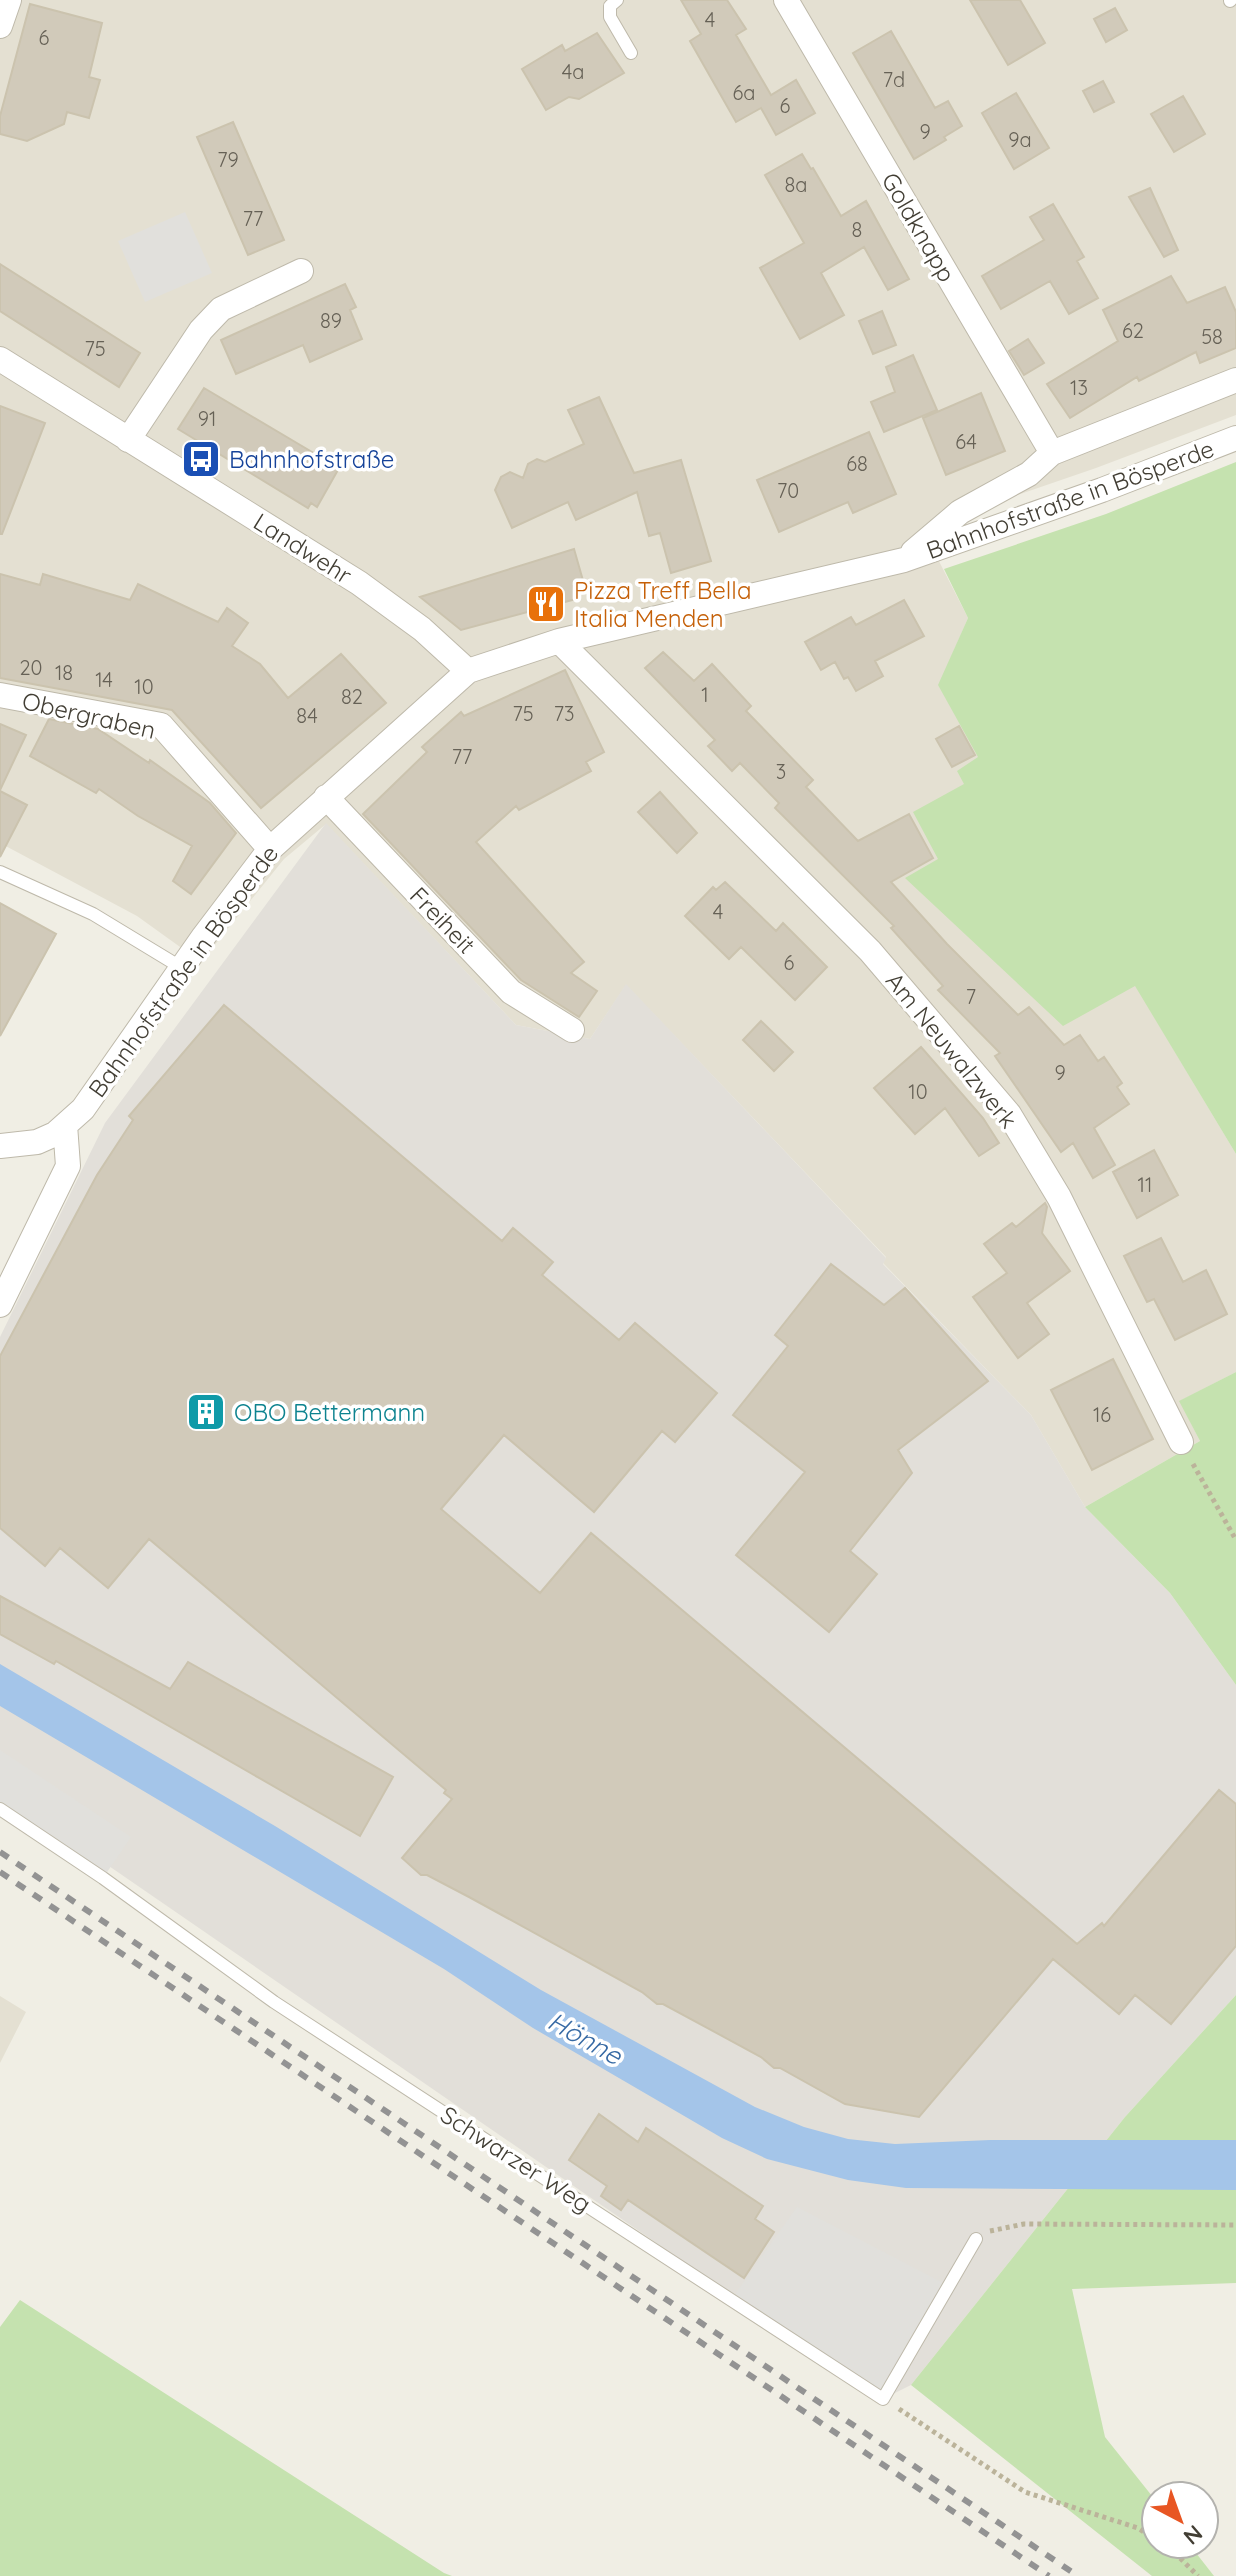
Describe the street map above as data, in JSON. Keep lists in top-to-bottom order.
{
  "streets": {
    "street": [
      "Goldknapp",
      "Bahnhofstraße in Bösperde",
      "Landwehr",
      "Obergraben",
      "Freiheit",
      "Am Neuwalzwerk"
    ],
    "lane": ["Schwarzer Weg"]
  },
  "crossings": [
    ["Goldknapp", "Bahnhofstraße in Bösperde"],
    ["Bahnhofstraße in Bösperde", "Landwehr"],
    ["Bahnhofstraße in Bösperde", "Obergraben"],
    ["Bahnhofstraße in Bösperde", "Freiheit"],
    ["Bahnhofstraße in Bösperde", "Am Neuwalzwerk"]
  ],
  "water": ["Hönne"],
  "places": {
    "bus stop": ["Bahnhofstraße"],
    "restaurant": ["Pizza Treff Bella Italia Menden"],
    "building": ["OBO Bettermann"]
  },
  "house_numbers": [
    "4",
    "6",
    "4a",
    "7d",
    "6a",
    "6",
    "9",
    "9a",
    "79",
    "8a",
    "77",
    "8",
    "89",
    "62",
    "58",
    "75",
    "13",
    "91",
    "64",
    "68",
    "70",
    "20",
    "18",
    "14",
    "10",
    "1",
    "82",
    "75",
    "73",
    "84",
    "77",
    "3",
    "4",
    "6",
    "7",
    "9",
    "10",
    "11",
    "16"
  ],
  "north": "bottom right"
}
